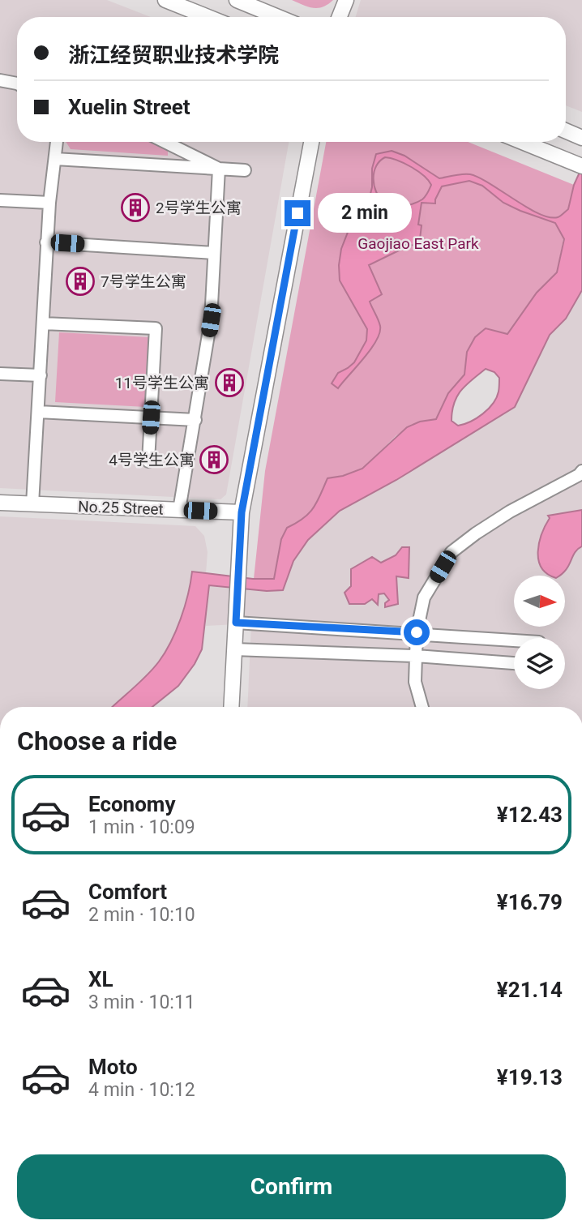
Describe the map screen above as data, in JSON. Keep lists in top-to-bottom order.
{
  "streets": {
    "main road": ["No.25 Street"]
  },
  "parks": ["Gaojiao East Park"],
  "places": {
    "building": [
      "2号学生公寓",
      "7号学生公寓",
      "11号学生公寓",
      "4号学生公寓"
    ]
  },
  "north": "right",
  "page": {
    "banner": ["浙江经贸职业技术学院", "Xuelin Street"],
    "bubble": "2 min",
    "heading": "Choose a ride",
    "list": [
      {
        "name": "Economy",
        "note": "1 min · 10:09",
        "value": "¥12.43"
      },
      {
        "name": "Comfort",
        "note": "2 min · 10:10",
        "value": "¥16.79"
      },
      {
        "name": "XL",
        "note": "3 min · 10:11",
        "value": "¥21.14"
      },
      {
        "name": "Moto",
        "note": "4 min · 10:12",
        "value": "¥19.13"
      }
    ],
    "buttons": "Confirm"
  }
}
